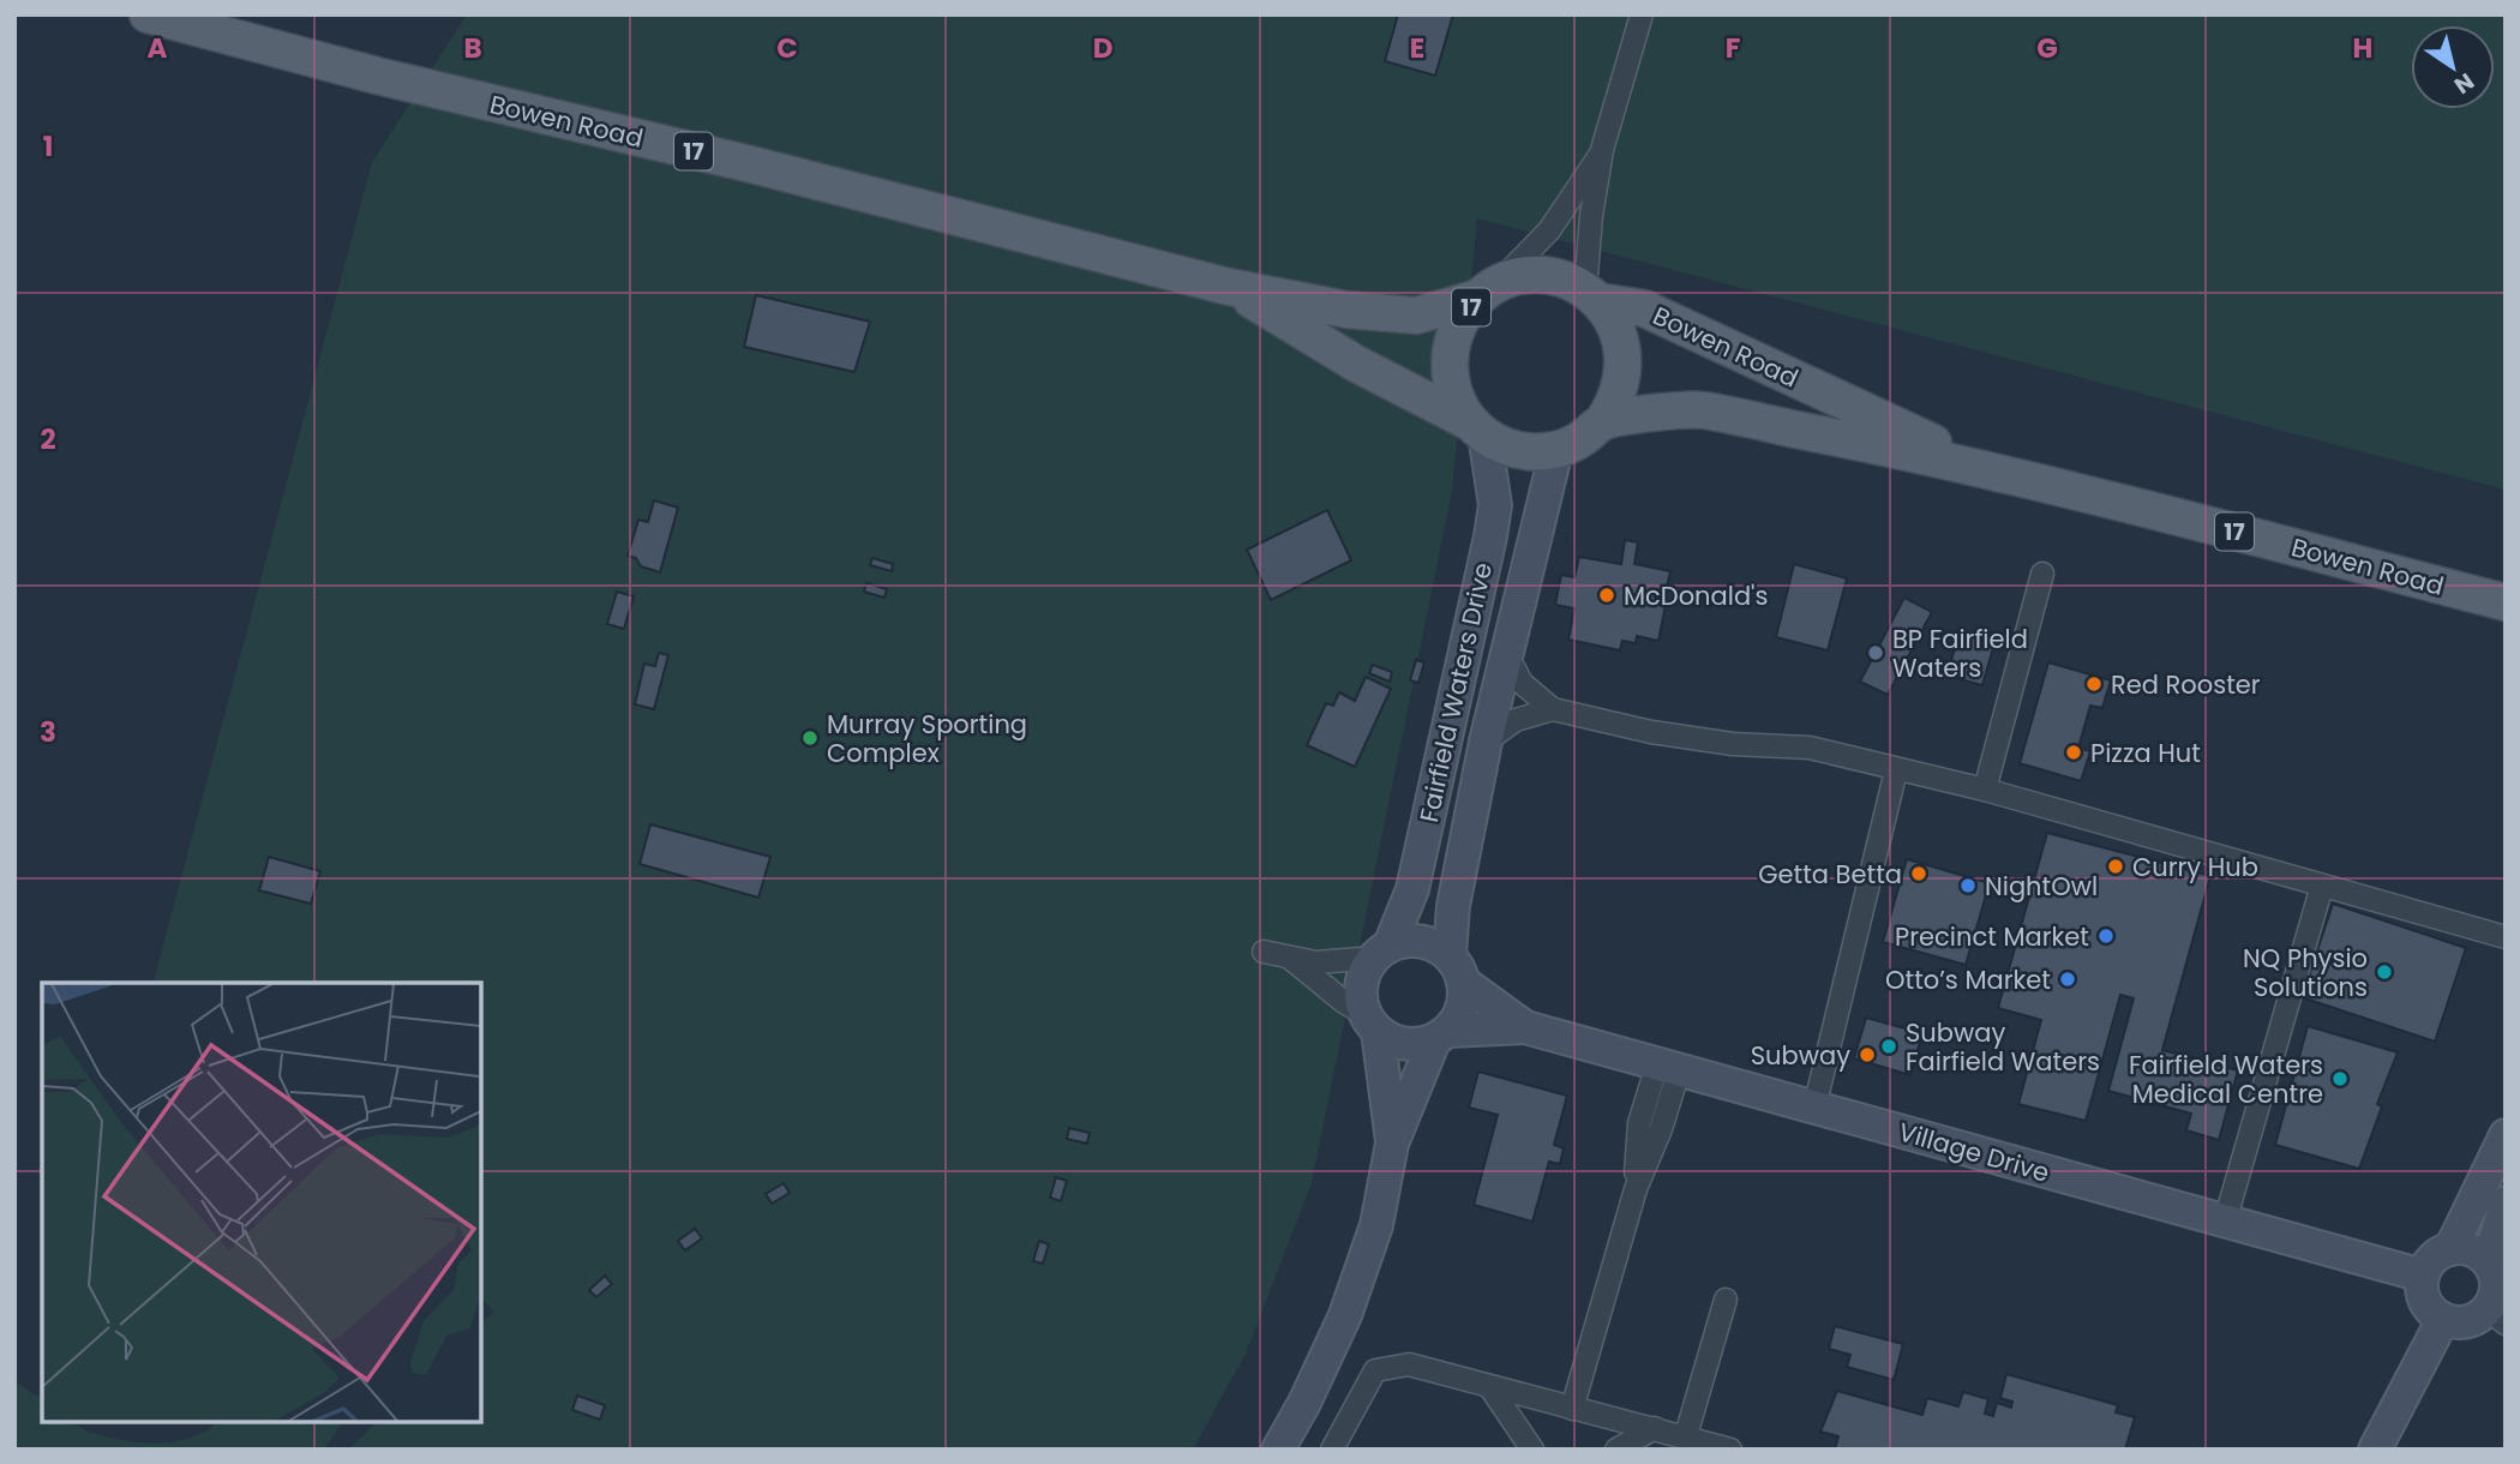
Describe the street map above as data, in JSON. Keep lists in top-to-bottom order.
{
  "streets": {
    "main road": ["Bowen Road", "17"],
    "street": ["Fairfield Waters Drive", "Village Drive"]
  },
  "crossings": [
    ["Bowen Road", "17"],
    ["Bowen Road", "Fairfield Waters Drive"],
    ["17", "Fairfield Waters Drive"],
    ["Fairfield Waters Drive", "Village Drive"]
  ],
  "places": [
    "McDonald's",
    "BP Fairfield Waters",
    "Red Rooster",
    "Murray Sporting Complex",
    "Pizza Hut",
    "Curry Hub",
    "Getta Betta",
    "NightOwl",
    "Precinct Market",
    "NQ Physio Solutions",
    "Otto’s Market",
    "Subway Fairfield Waters",
    "Subway",
    "Fairfield Waters Medical Centre"
  ],
  "north": "bottom right",
  "grid": {
    "columns": [
      "A",
      "B",
      "C",
      "D",
      "E",
      "F",
      "G",
      "H"
    ],
    "rows": ["1", "2", "3"]
  }
}
